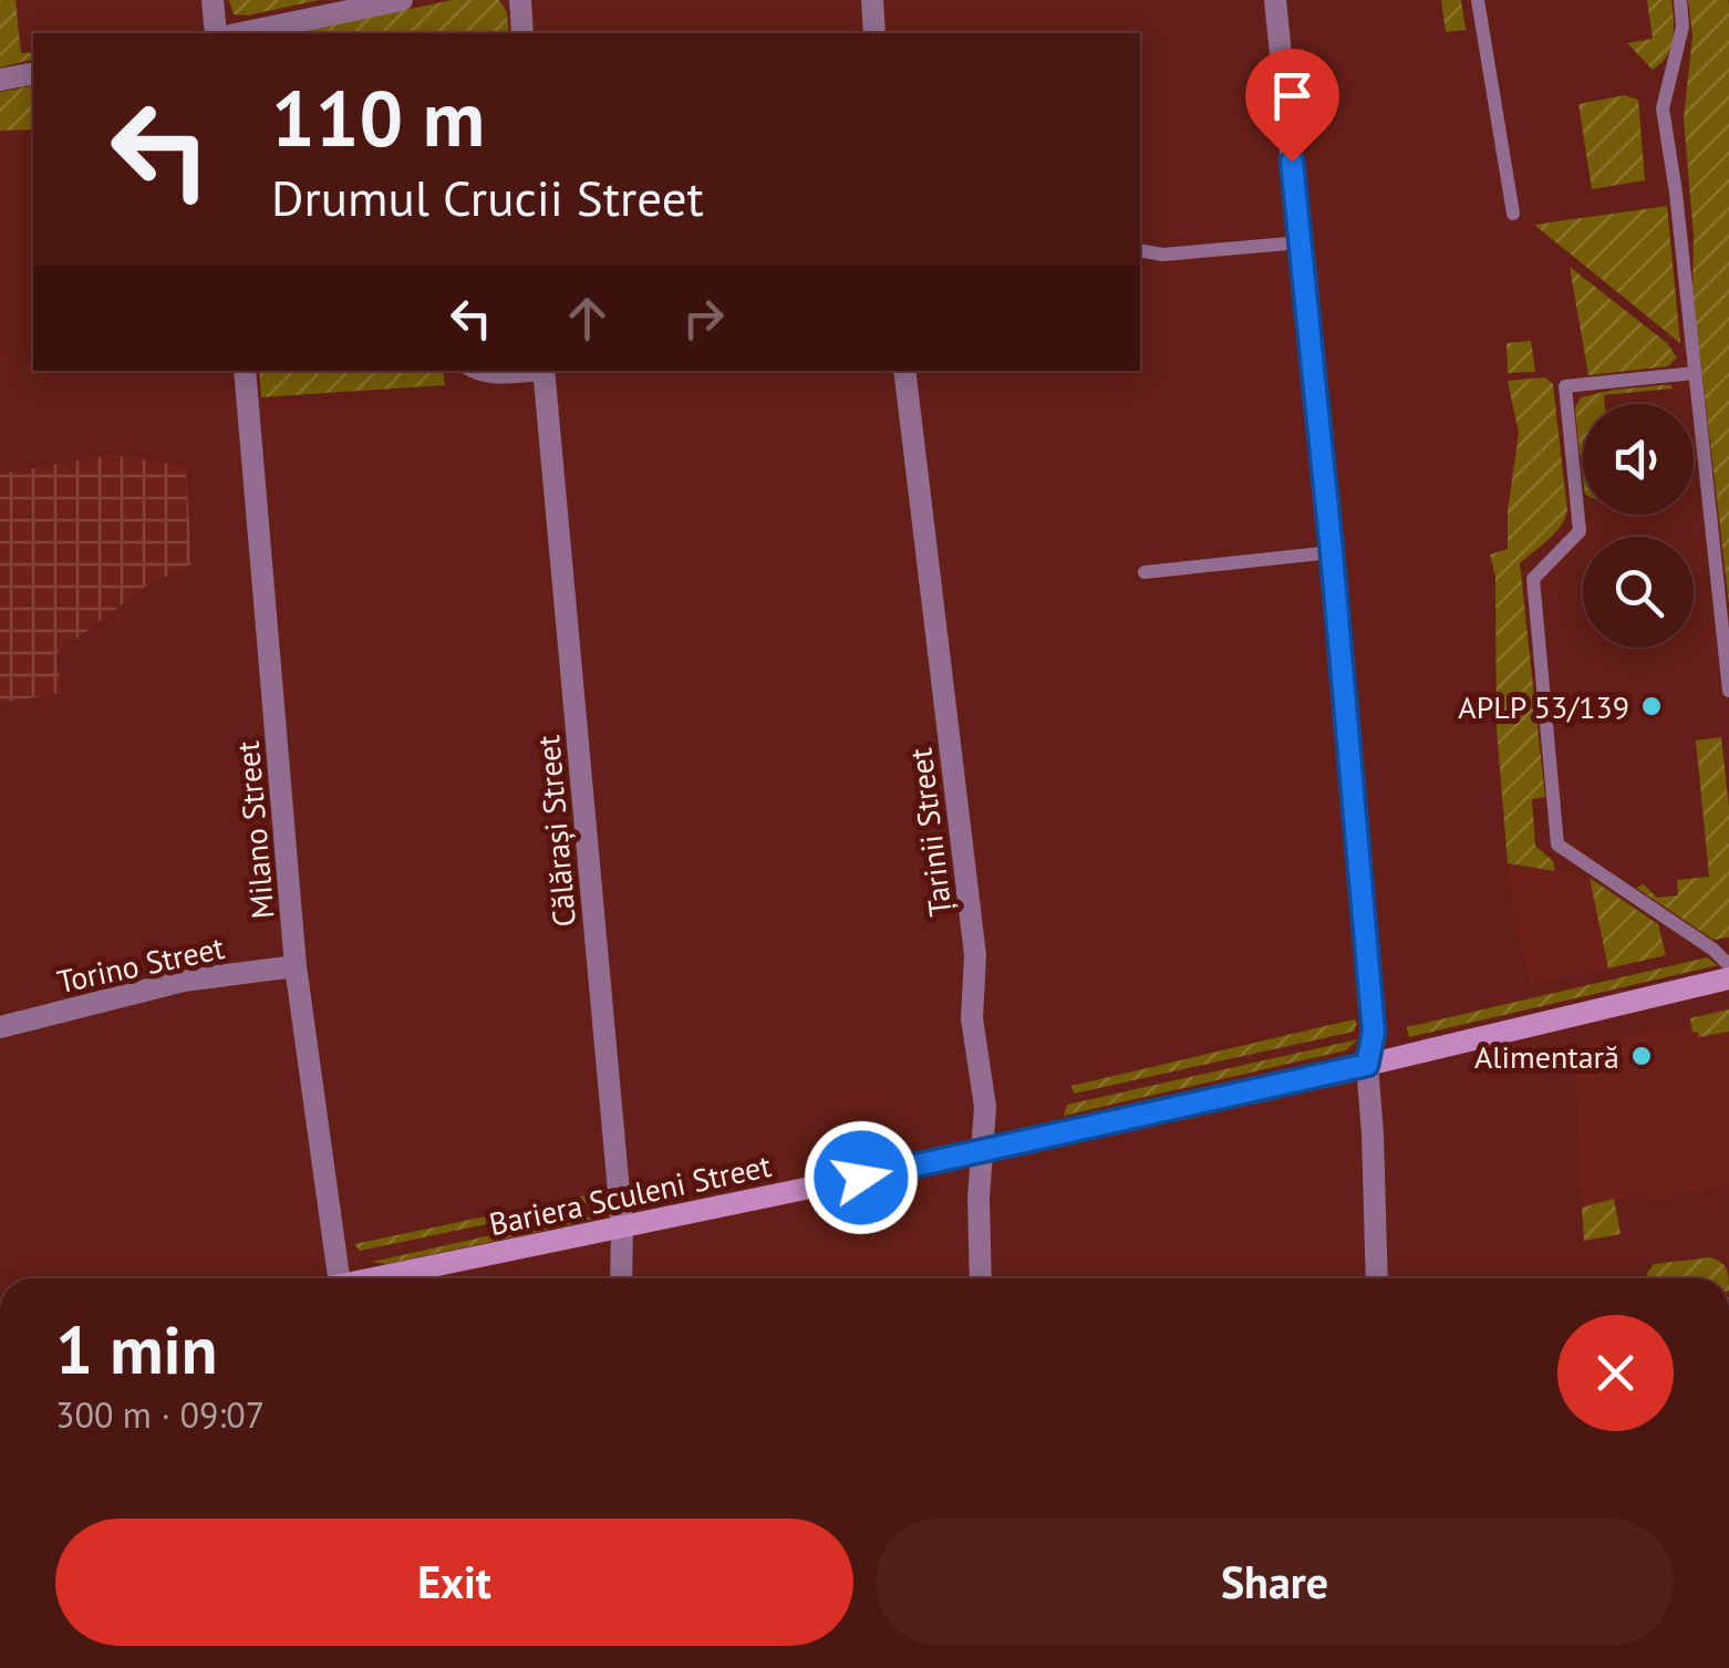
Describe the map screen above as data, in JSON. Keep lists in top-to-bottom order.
{
  "streets": {
    "main road": ["Bariera Sculeni Street"],
    "street": [
      "Milano Street",
      "Călărași Street",
      "Țarinii Street",
      "Torino Street"
    ]
  },
  "crossings": [
    ["Milano Street", "Torino Street"],
    ["Călărași Street", "Bariera Sculeni Street"],
    ["Țarinii Street", "Bariera Sculeni Street"]
  ],
  "places": ["APLP 53/139", "Alimentară"],
  "page": {
    "turn": ["110 m", "Drumul Crucii Street"],
    "heading": ["1 min", "300 m · 09:07"],
    "buttons": ["Exit", "Share"]
  }
}
